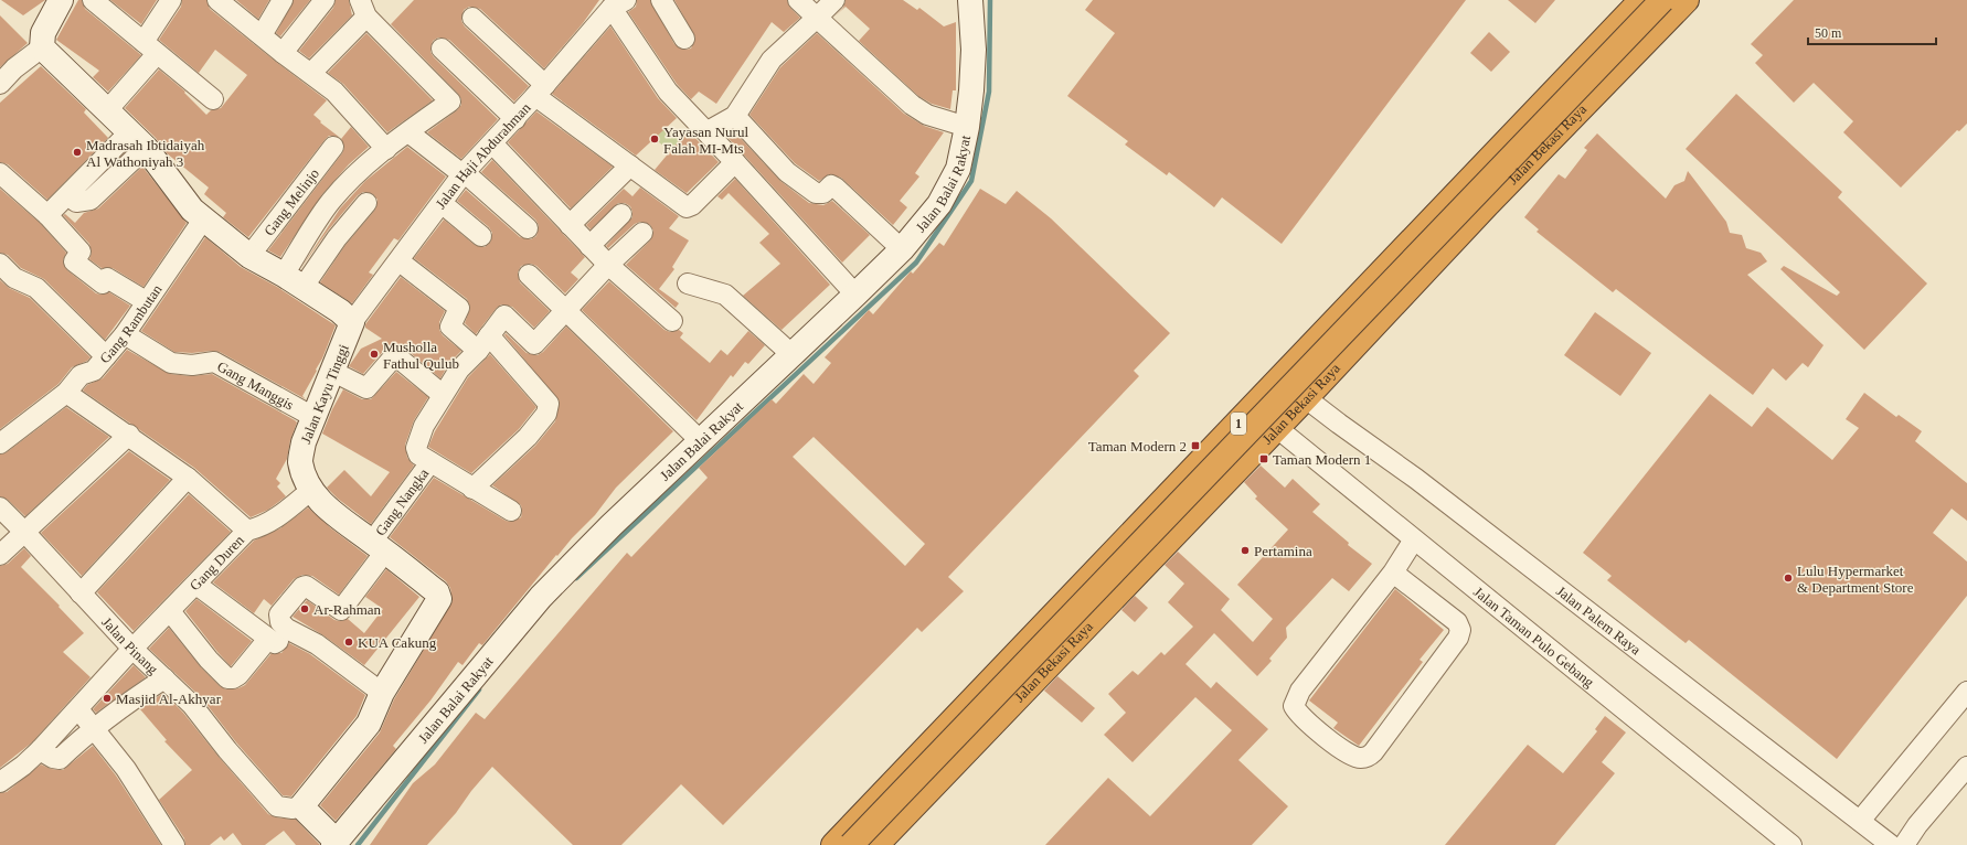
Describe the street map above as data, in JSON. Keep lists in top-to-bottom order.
{
  "streets": {
    "highway": ["Jalan Bekasi Raya", "1"],
    "street": [
      "Jalan Haji Abdurahman",
      "Jalan Balai Rakyat",
      "Gang Melinjo",
      "Gang Rambutan",
      "Gang Manggis",
      "Jalan Kayu Tinggi",
      "Gang Nangka",
      "Gang Duren",
      "Jalan Palem Raya",
      "Jalan Taman Pulo Gebang",
      "Jalan Pinang"
    ]
  },
  "crossings": [
    ["Jalan Bekasi Raya", "Jalan Palem Raya"],
    ["Jalan Bekasi Raya", "Jalan Taman Pulo Gebang"],
    ["Jalan Haji Abdurahman", "Jalan Kayu Tinggi"],
    ["Gang Rambutan", "Gang Manggis"],
    ["Gang Manggis", "Jalan Kayu Tinggi"],
    ["Jalan Kayu Tinggi", "Gang Nangka"],
    ["Jalan Kayu Tinggi", "Gang Duren"],
    ["Jalan Kayu Tinggi", "Jalan Pinang"],
    ["Gang Duren", "Jalan Pinang"]
  ],
  "places": {
    "other": [
      "Yayasan Nurul Falah MI-Mts",
      "Madrasah Ibtidaiyah Al Wathoniyah 3",
      "Musholla Fathul Qulub",
      "Pertamina",
      "Lulu Hypermarket & Department Store",
      "Ar-Rahman",
      "KUA Cakung",
      "Masjid Al-Akhyar"
    ],
    "transit": ["Taman Modern 2", "Taman Modern 1"]
  },
  "scale_bar": "50 m"
}
